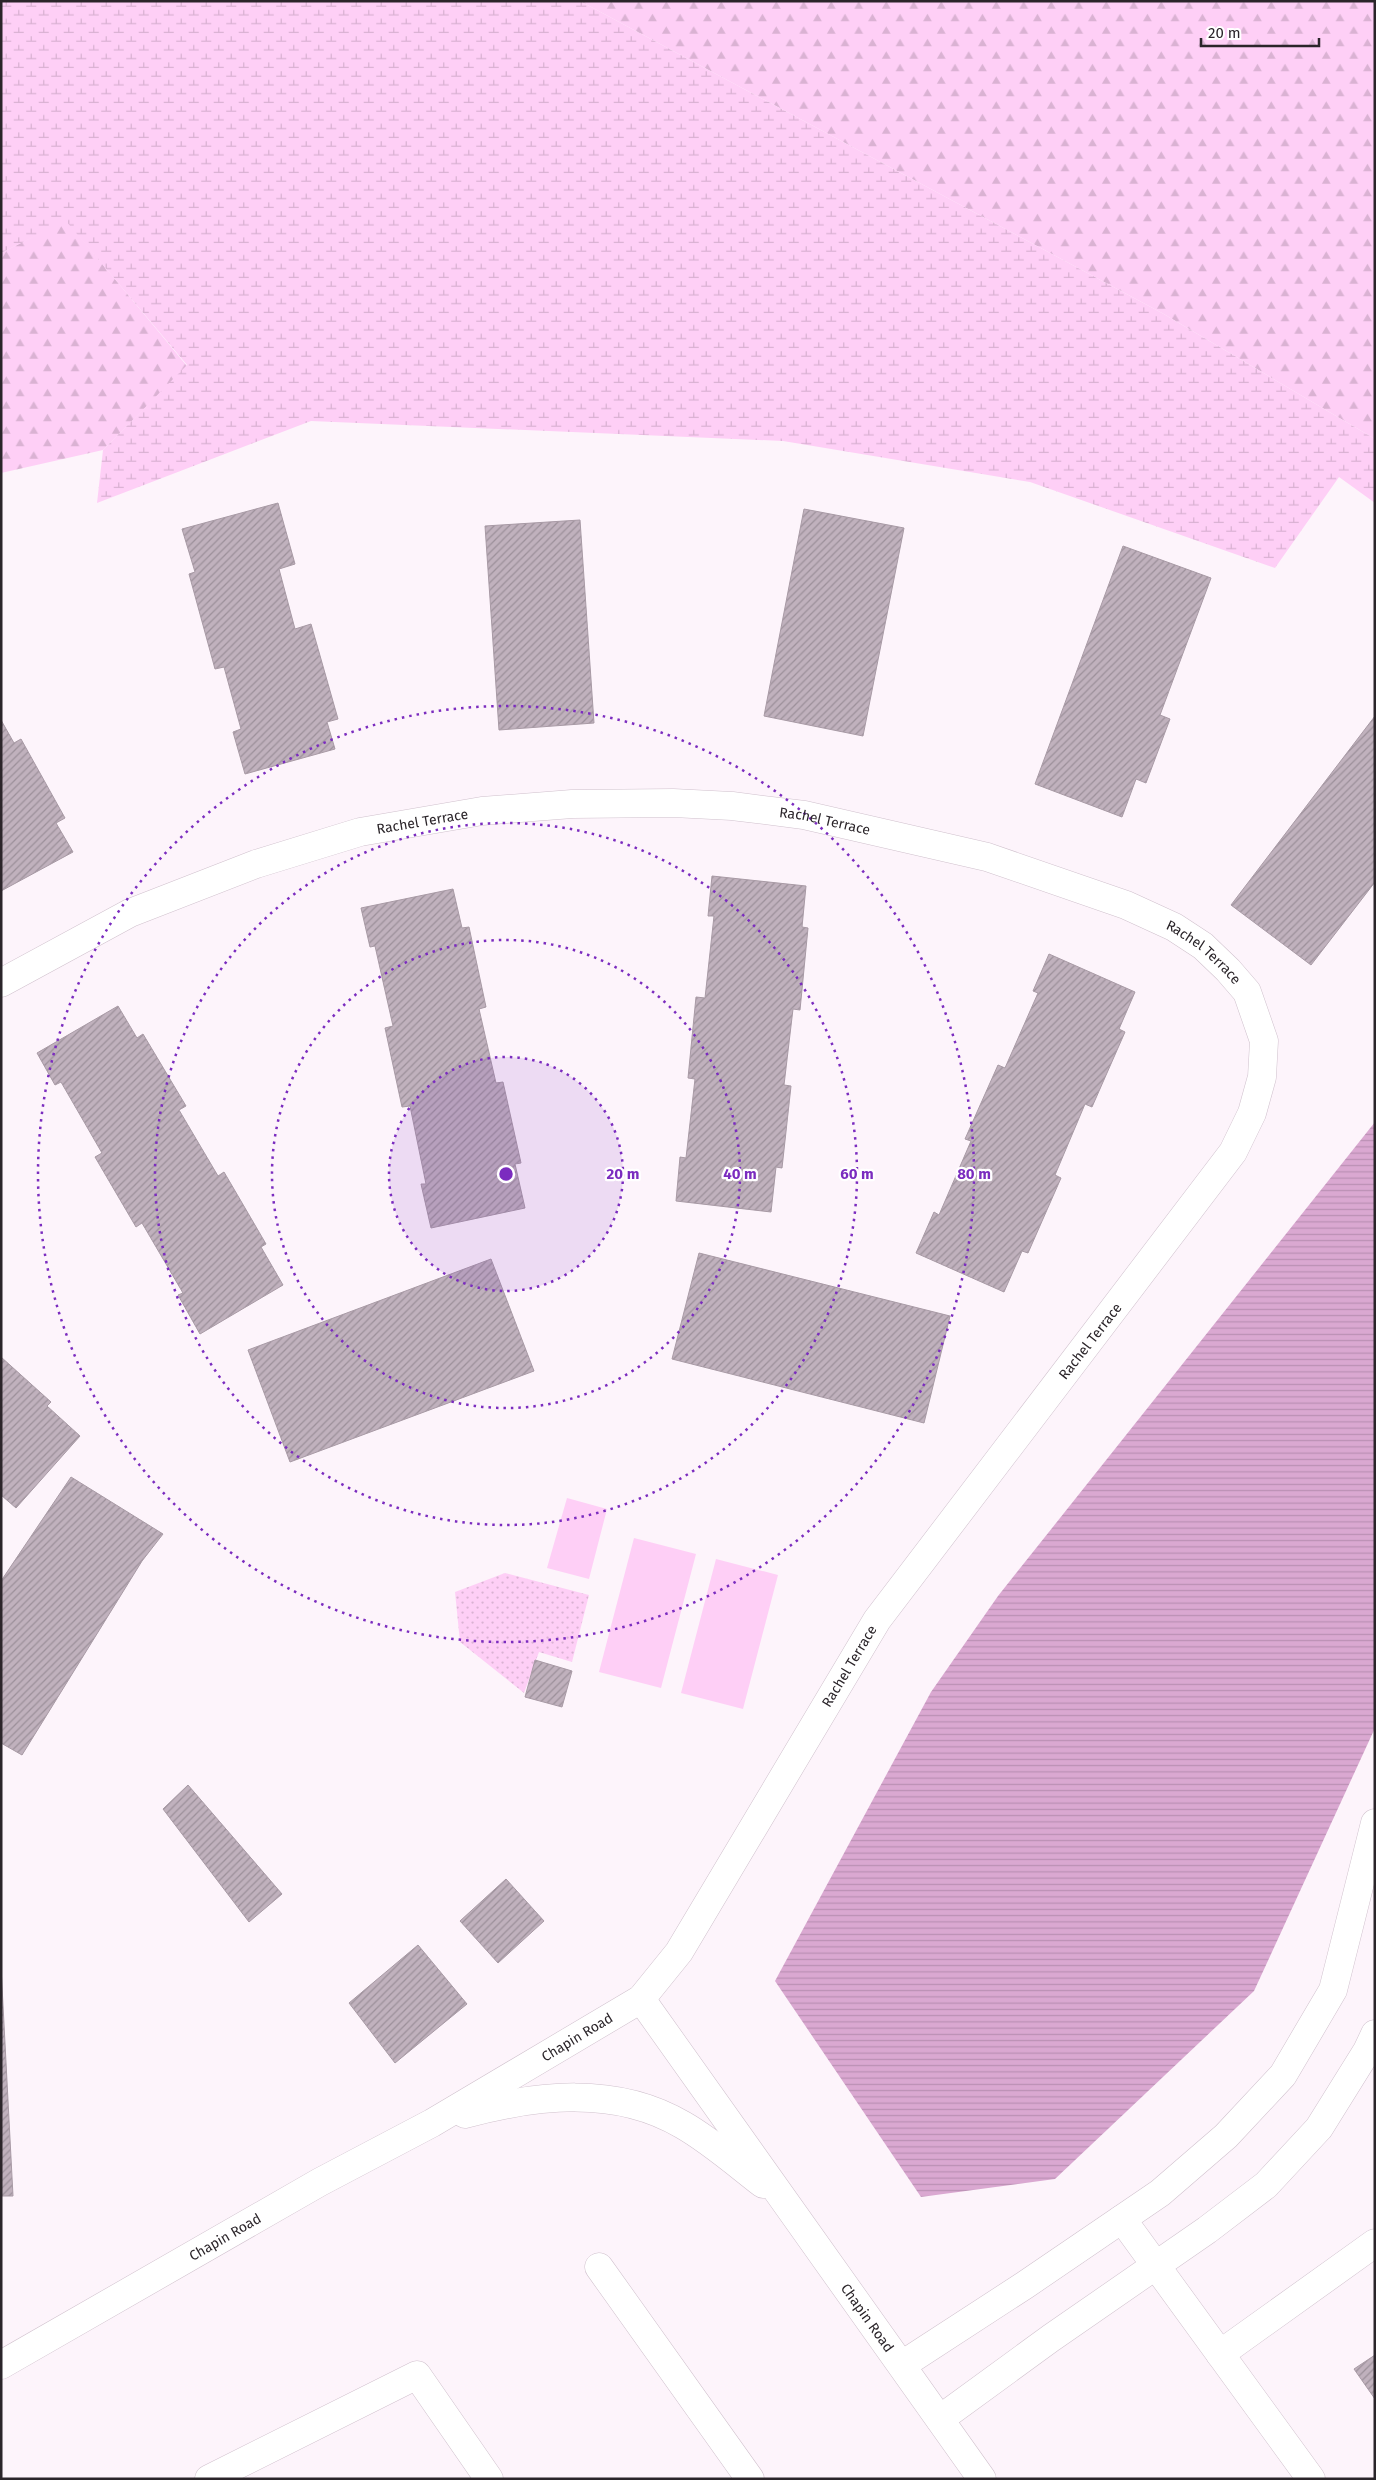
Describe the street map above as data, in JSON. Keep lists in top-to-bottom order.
{
  "streets": {
    "street": ["Rachel Terrace", "Chapin Road"]
  },
  "crossings": [
    ["Rachel Terrace", "Chapin Road"]
  ],
  "scale_bar": "20 m",
  "rings": [
    "20 m",
    "40 m",
    "60 m",
    "80 m"
  ]
}
